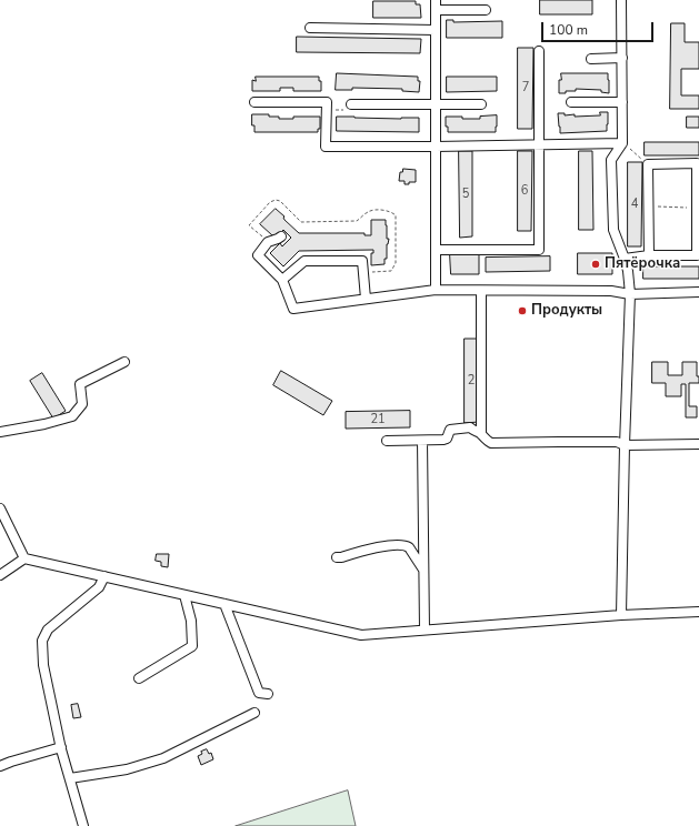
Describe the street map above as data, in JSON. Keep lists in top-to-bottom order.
{
  "places": ["Пятёрочка", "Продукты"],
  "house_numbers": [
    "7",
    "6",
    "5",
    "4",
    "2",
    "21"
  ],
  "scale_bar": "100 m"
}
